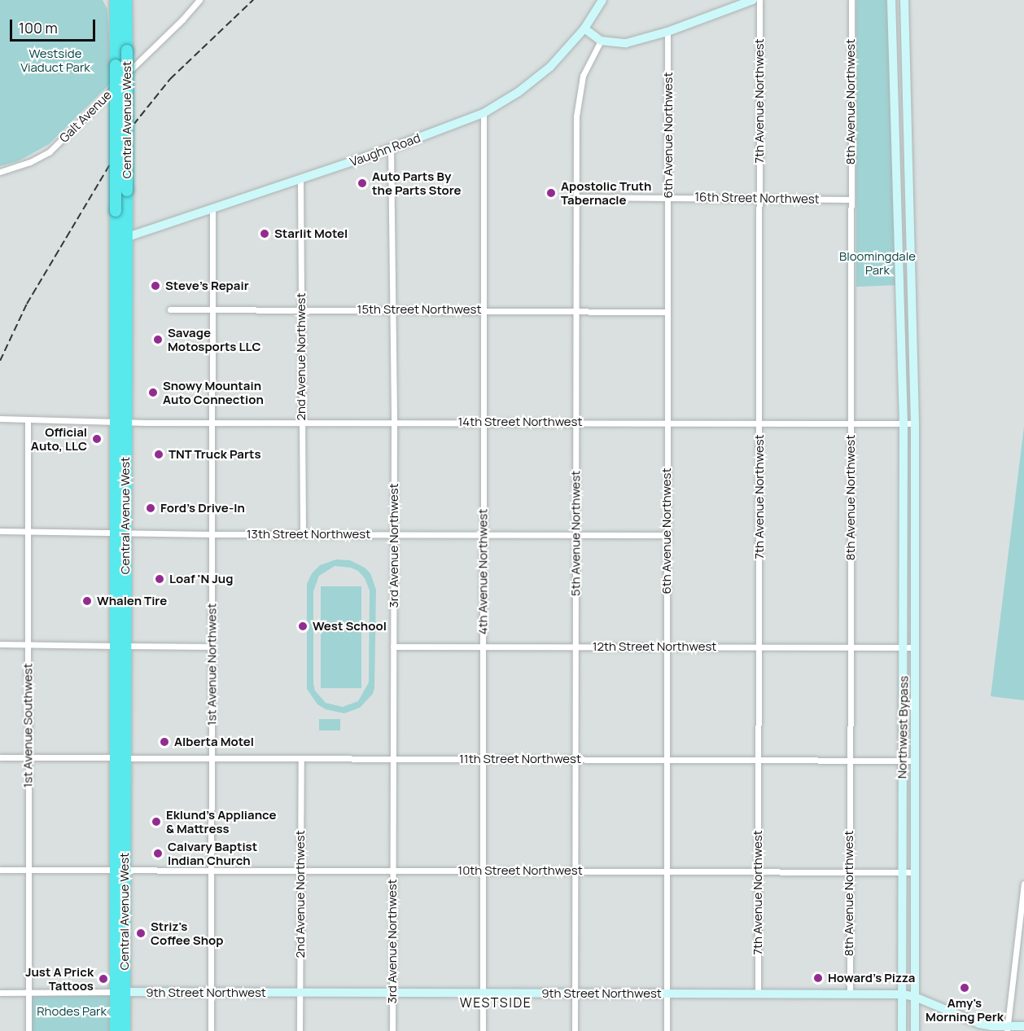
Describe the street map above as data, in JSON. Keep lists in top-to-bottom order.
{
  "streets": {
    "highway": ["Central Avenue West"],
    "main road": ["Vaughn Road", "Northwest Bypass", "9th Street Northwest"],
    "street": [
      "7th Avenue Northwest",
      "8th Avenue Northwest",
      "Galt Avenue",
      "6th Avenue Northwest",
      "16th Street Northwest",
      "15th Street Northwest",
      "2nd Avenue Northwest",
      "14th Street Northwest",
      "5th Avenue Northwest",
      "13th Street Northwest",
      "3rd Avenue Northwest",
      "4th Avenue Northwest",
      "12th Street Northwest",
      "1st Avenue Northwest",
      "1st Avenue Southwest",
      "11th Street Northwest",
      "10th Street Northwest"
    ]
  },
  "crossings": [
    ["7th Avenue Northwest", "16th Street Northwest"],
    ["7th Avenue Northwest", "14th Street Northwest"],
    ["7th Avenue Northwest", "12th Street Northwest"],
    ["7th Avenue Northwest", "11th Street Northwest"],
    ["7th Avenue Northwest", "10th Street Northwest"],
    ["7th Avenue Northwest", "9th Street Northwest"],
    ["8th Avenue Northwest", "16th Street Northwest"],
    ["8th Avenue Northwest", "14th Street Northwest"],
    ["8th Avenue Northwest", "12th Street Northwest"],
    ["8th Avenue Northwest", "11th Street Northwest"],
    ["8th Avenue Northwest", "10th Street Northwest"],
    ["8th Avenue Northwest", "9th Street Northwest"],
    ["Central Avenue West", "Vaughn Road"],
    ["Central Avenue West", "14th Street Northwest"],
    ["Central Avenue West", "13th Street Northwest"],
    ["Central Avenue West", "11th Street Northwest"],
    ["Central Avenue West", "10th Street Northwest"],
    ["Central Avenue West", "9th Street Northwest"],
    ["6th Avenue Northwest", "16th Street Northwest"],
    ["6th Avenue Northwest", "15th Street Northwest"],
    ["6th Avenue Northwest", "14th Street Northwest"],
    ["6th Avenue Northwest", "13th Street Northwest"],
    ["6th Avenue Northwest", "12th Street Northwest"],
    ["6th Avenue Northwest", "11th Street Northwest"],
    ["6th Avenue Northwest", "10th Street Northwest"],
    ["6th Avenue Northwest", "9th Street Northwest"],
    ["Vaughn Road", "2nd Avenue Northwest"],
    ["Vaughn Road", "3rd Avenue Northwest"],
    ["Vaughn Road", "4th Avenue Northwest"],
    ["Vaughn Road", "1st Avenue Northwest"],
    ["16th Street Northwest", "5th Avenue Northwest"],
    ["15th Street Northwest", "2nd Avenue Northwest"],
    ["15th Street Northwest", "5th Avenue Northwest"],
    ["15th Street Northwest", "3rd Avenue Northwest"],
    ["15th Street Northwest", "4th Avenue Northwest"],
    ["15th Street Northwest", "1st Avenue Northwest"],
    ["2nd Avenue Northwest", "14th Street Northwest"],
    ["2nd Avenue Northwest", "13th Street Northwest"],
    ["2nd Avenue Northwest", "11th Street Northwest"],
    ["2nd Avenue Northwest", "10th Street Northwest"],
    ["2nd Avenue Northwest", "9th Street Northwest"],
    ["14th Street Northwest", "5th Avenue Northwest"],
    ["14th Street Northwest", "3rd Avenue Northwest"],
    ["14th Street Northwest", "4th Avenue Northwest"],
    ["14th Street Northwest", "1st Avenue Northwest"],
    ["14th Street Northwest", "1st Avenue Southwest"],
    ["14th Street Northwest", "Northwest Bypass"],
    ["5th Avenue Northwest", "13th Street Northwest"],
    ["5th Avenue Northwest", "12th Street Northwest"],
    ["5th Avenue Northwest", "11th Street Northwest"],
    ["5th Avenue Northwest", "10th Street Northwest"],
    ["5th Avenue Northwest", "9th Street Northwest"],
    ["13th Street Northwest", "3rd Avenue Northwest"],
    ["13th Street Northwest", "4th Avenue Northwest"],
    ["13th Street Northwest", "1st Avenue Northwest"],
    ["13th Street Northwest", "1st Avenue Southwest"],
    ["3rd Avenue Northwest", "12th Street Northwest"],
    ["3rd Avenue Northwest", "11th Street Northwest"],
    ["3rd Avenue Northwest", "10th Street Northwest"],
    ["3rd Avenue Northwest", "9th Street Northwest"],
    ["4th Avenue Northwest", "12th Street Northwest"],
    ["4th Avenue Northwest", "11th Street Northwest"],
    ["4th Avenue Northwest", "10th Street Northwest"],
    ["4th Avenue Northwest", "9th Street Northwest"],
    ["12th Street Northwest", "Northwest Bypass"],
    ["1st Avenue Northwest", "11th Street Northwest"],
    ["1st Avenue Northwest", "10th Street Northwest"],
    ["1st Avenue Northwest", "9th Street Northwest"],
    ["1st Avenue Southwest", "11th Street Northwest"],
    ["1st Avenue Southwest", "10th Street Northwest"],
    ["Northwest Bypass", "11th Street Northwest"],
    ["Northwest Bypass", "10th Street Northwest"],
    ["Northwest Bypass", "9th Street Northwest"]
  ],
  "districts": ["WESTSIDE"],
  "parks": ["Westside Viaduct Park", "Bloomingdale Park", "Rhodes Park"],
  "places": [
    "Auto Parts By the Parts Store",
    "Apostolic Truth Tabernacle",
    "Starlit Motel",
    "Steve's Repair",
    "Savage Motosports LLC",
    "Snowy Mountain Auto Connection",
    "Official Auto, LLC",
    "TNT Truck Parts",
    "Ford's Drive-In",
    "Loaf 'N Jug",
    "Whalen Tire",
    "West School",
    "Alberta Motel",
    "Eklund's Appliance & Mattress",
    "Calvary Baptist Indian Church",
    "Striz's Coffee Shop",
    "Howard's Pizza",
    "Just A Prick Tattoos",
    "Amy's Morning Perk"
  ],
  "scale_bar": "100 m"
}
